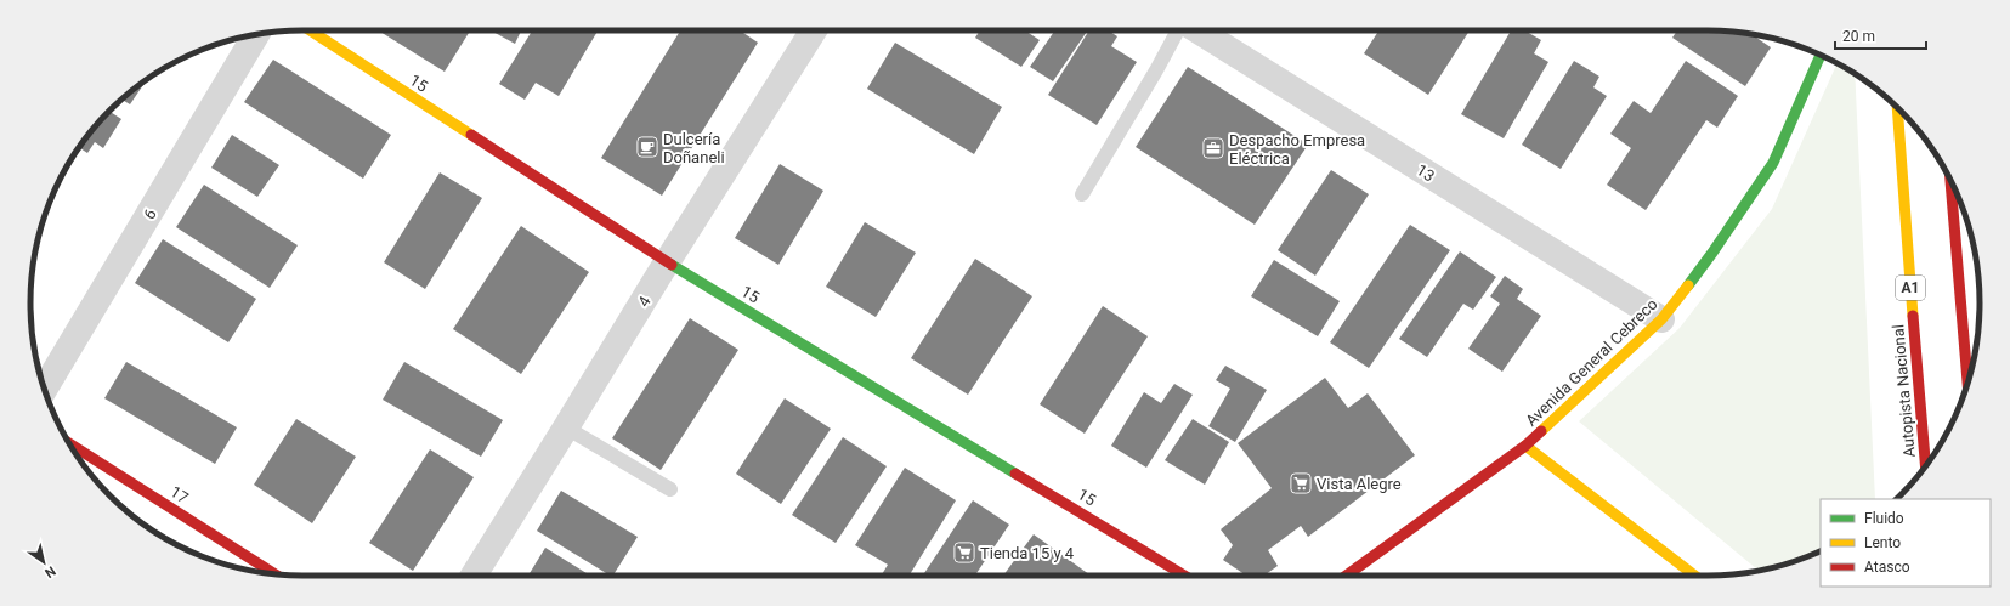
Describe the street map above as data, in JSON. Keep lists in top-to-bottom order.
{
  "streets": {
    "main road": [
      "15",
      "A1",
      "Avenida General Cebreco",
      "Autopista Nacional",
      "17"
    ],
    "street": ["13", "6", "4"]
  },
  "crossings": [
    ["15", "4"],
    ["13", "Avenida General Cebreco"]
  ],
  "places": {
    "cafe": ["Dulcería Doñaneli"],
    "office": ["Despacho Empresa Eléctrica"],
    "supermarket": ["Vista Alegre", "Tienda 15 y 4"]
  },
  "legend": ["Fluido", "Lento", "Atasco"],
  "scale_bar": "20 m",
  "north": "bottom right"
}
